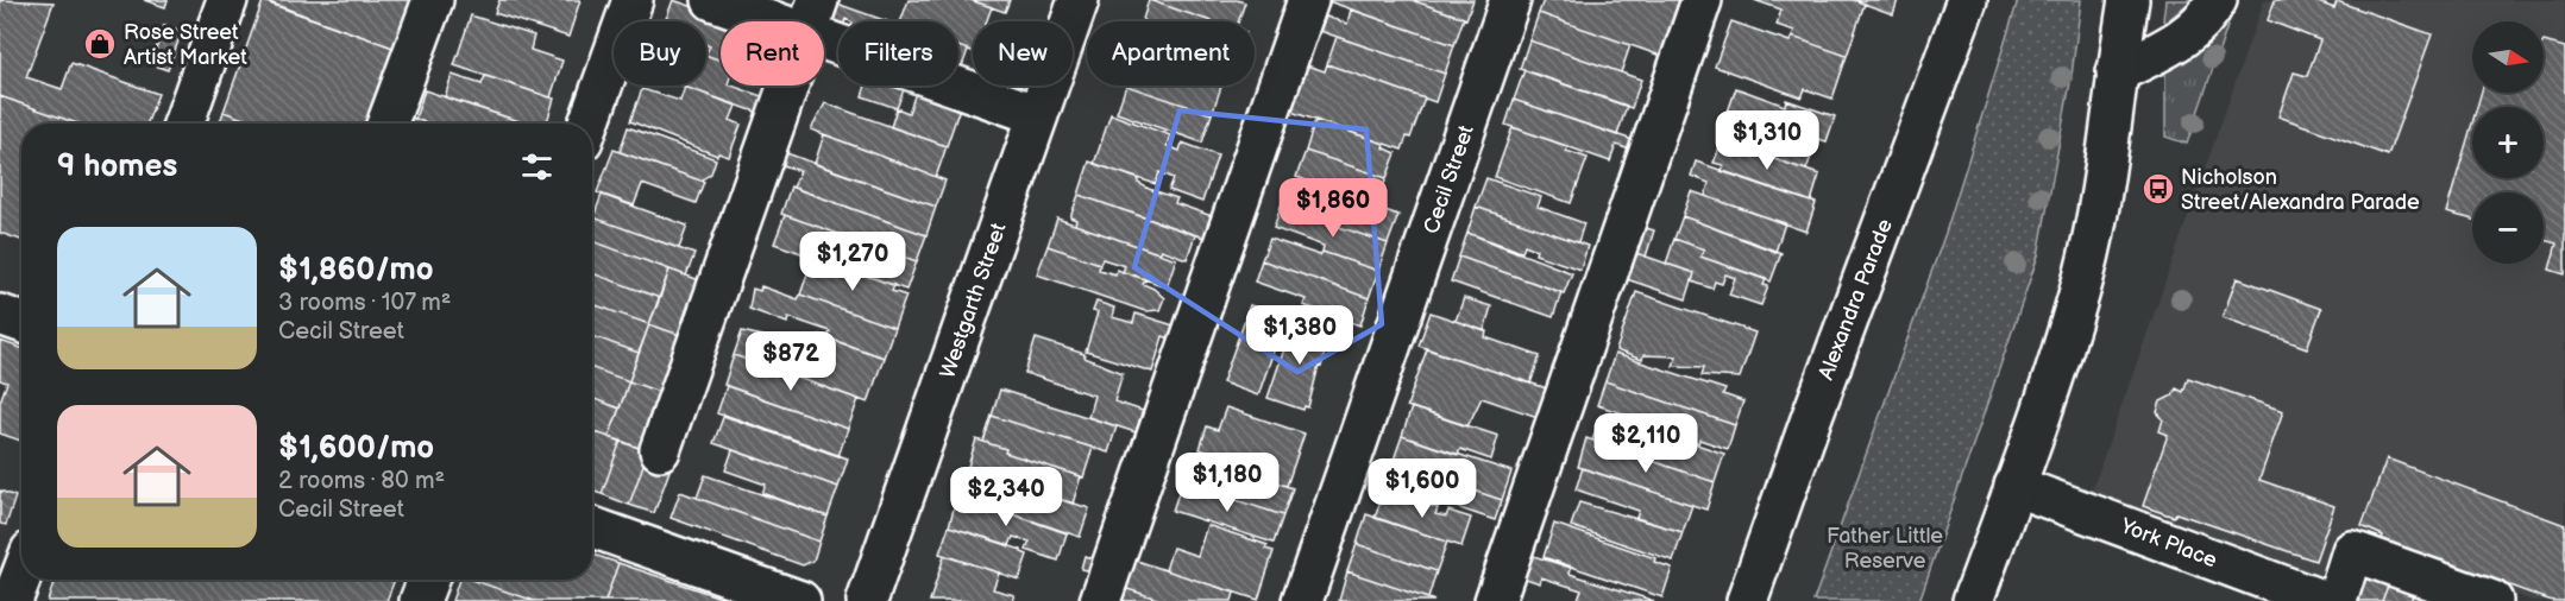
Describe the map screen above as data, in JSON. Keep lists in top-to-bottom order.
{
  "streets": {
    "main road": [
      "Cecil Street",
      "Alexandra Parade",
      "Westgarth Street",
      "York Place"
    ]
  },
  "parks": ["Father Little Reserve"],
  "places": {
    "shop": ["Rose Street Artist Market"],
    "bus stop": ["Nicholson Street/Alexandra Parade"]
  },
  "north": "right",
  "page": {
    "map_buttons": ["+", "−"],
    "chip": [
      "Buy",
      "Rent",
      "Filters",
      "New",
      "Apartment"
    ],
    "price": [
      "$1,310",
      "$1,860",
      "$1,270",
      "$1,380",
      "$872",
      "$2,110",
      "$1,180",
      "$1,600",
      "$2,340"
    ],
    "heading": "9 homes",
    "list": [
      {
        "name": "$1,860/mo",
        "note": "3 rooms · 107 m² · Cecil Street"
      },
      {
        "name": "$1,600/mo",
        "note": "2 rooms · 80 m² · Cecil Street"
      }
    ]
  }
}
